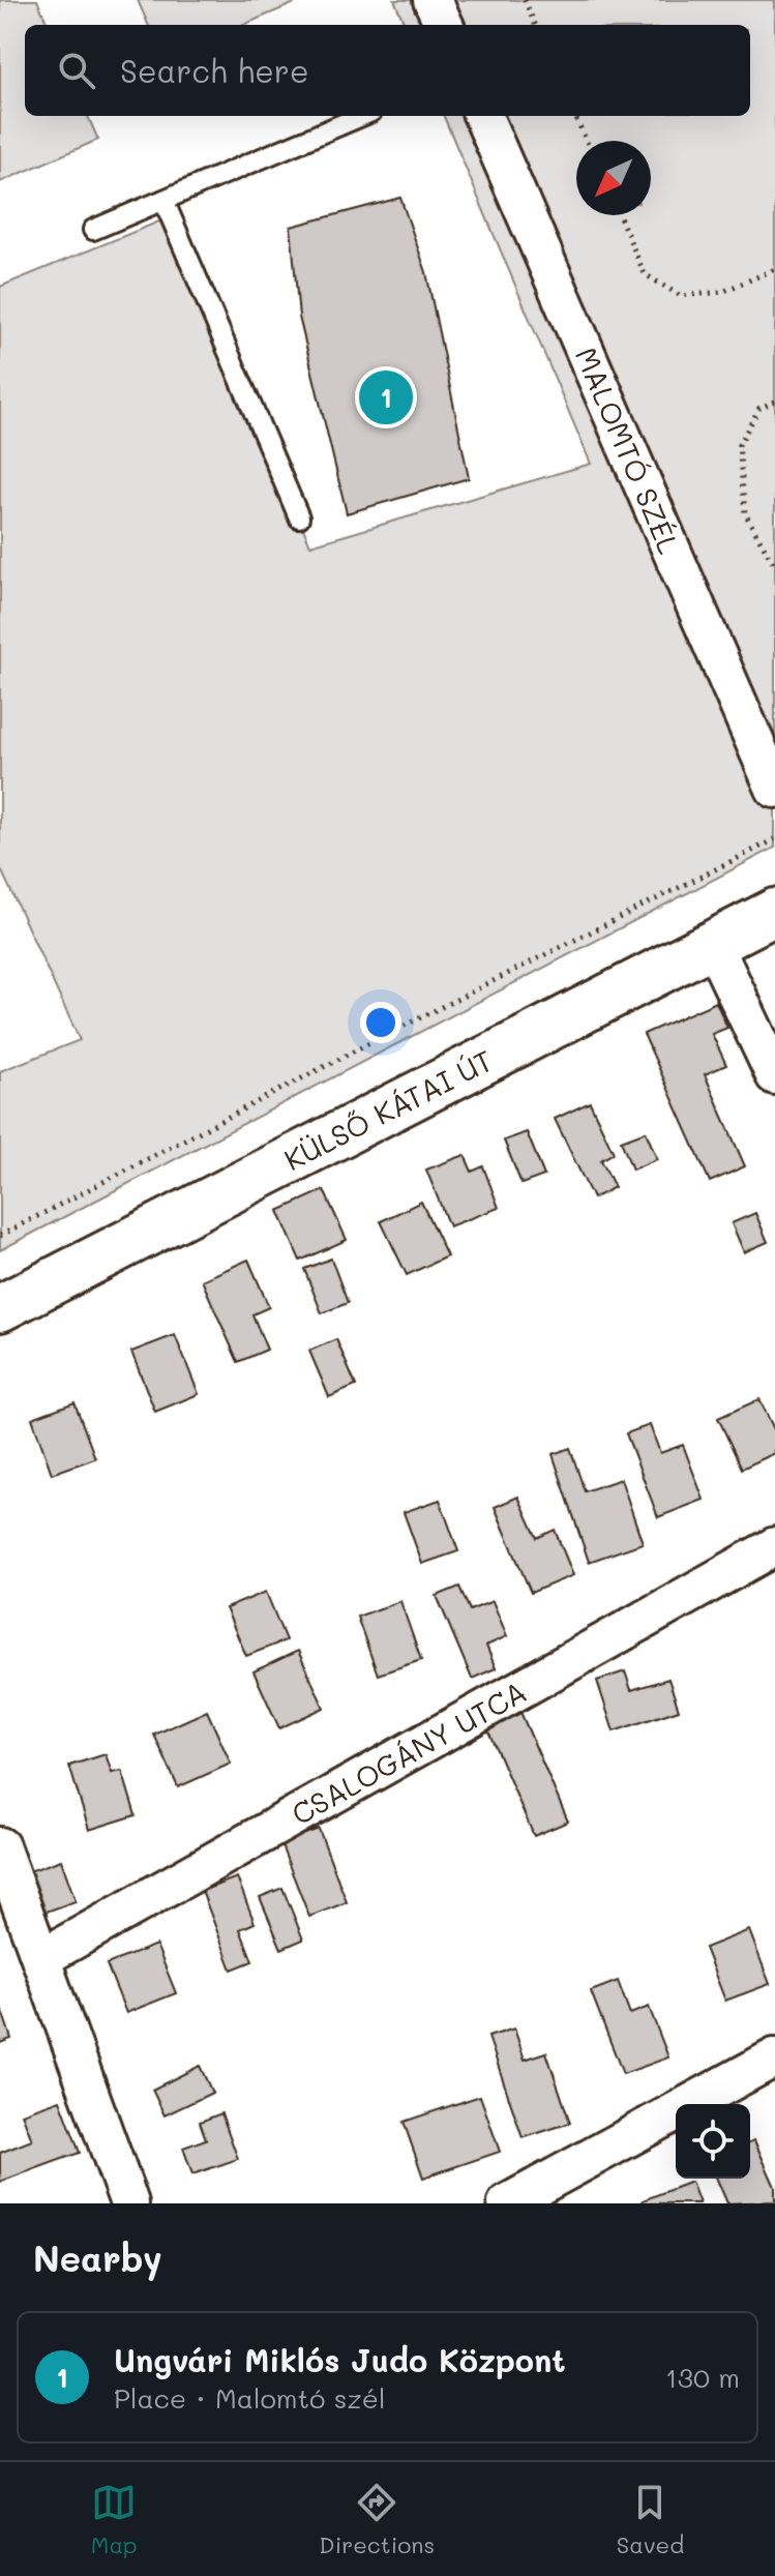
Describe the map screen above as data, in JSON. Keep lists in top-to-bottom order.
{
  "streets": {
    "main road": ["KÜLSŐ KÁTAI ÚT"],
    "street": ["MALOMTÓ SZÉL", "CSALOGÁNY UTCA"]
  },
  "north": "bottom left",
  "page": {
    "search": "Search here",
    "pins": "1",
    "heading": "Nearby",
    "list": [
      {
        "mark": "1",
        "name": "Ungvári Miklós Judo Központ",
        "note": "Place · Malomtó szél",
        "value": "130 m"
      }
    ],
    "nav": ["Map", "Directions", "Saved"]
  }
}
